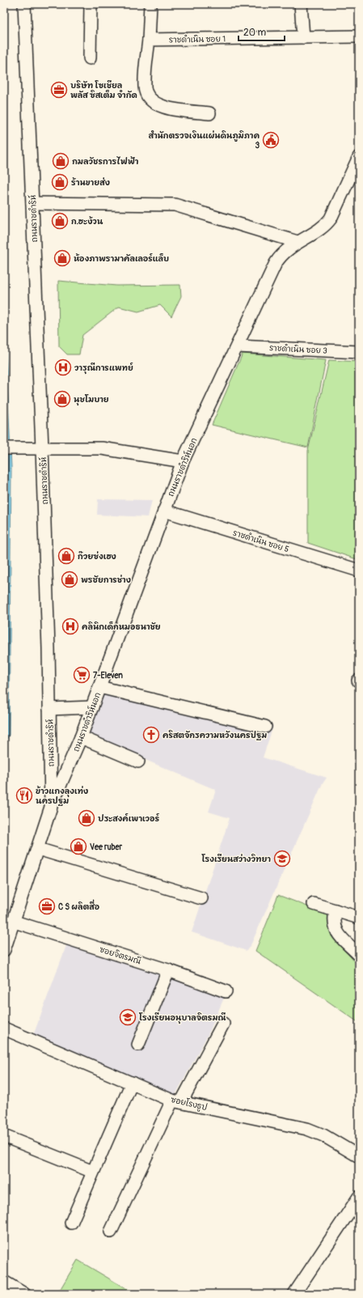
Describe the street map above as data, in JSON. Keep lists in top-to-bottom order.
{
  "streets": {
    "street": [
      "ราชดำเนิน ซอย 1",
      "ถนนราชดำริห์",
      "ราชดำเนิน ซอย 3",
      "ถนนราชดำริห์นอก",
      "ราชดำเนิน ซอย 5",
      "ซอยจิตรมณี",
      "ซอยโรงธูป"
    ]
  },
  "crossings": [
    ["ถนนราชดำริห์", "ถนนราชดำริห์นอก"],
    ["ถนนราชดำริห์", "ซอยจิตรมณี"],
    ["ราชดำเนิน ซอย 3", "ถนนราชดำริห์นอก"],
    ["ถนนราชดำริห์นอก", "ราชดำเนิน ซอย 5"]
  ],
  "places": {
    "office": ["บริษัท โซเชียล พลัส ซิสเต็ม จำกัด", "C S ผลิตสื่อ"],
    "public building": ["สำนักตรวจเงินแผ่นดินภูมิภาค 3"],
    "shop": [
      "กมลวัชรการไฟฟ้า",
      "ร้านขายส่ง",
      "ก.ฮะง้วน",
      "ห้องภาพรามาคัลเลอร์แล็บ",
      "นุชโมบาย",
      "ก๊วยซ่งเฮง",
      "พรชัยการช่าง",
      "ประสงค์เพาเวอร์",
      "Vee ruber"
    ],
    "hospital": ["วารุณีการแพทย์", "คลินิกเด็กหมอธนาชัย"],
    "supermarket": ["7-Eleven"],
    "church": ["คริสตจักรความหวังนครปฐม"],
    "restaurant": ["ข้าวแกงลุงเท่ง นครปฐม"],
    "school or university": ["โรงเรียนสว่างวิทยา", "โรงเรียนอนุบาลจิตรมณี"]
  },
  "scale_bar": "20 m"
}
